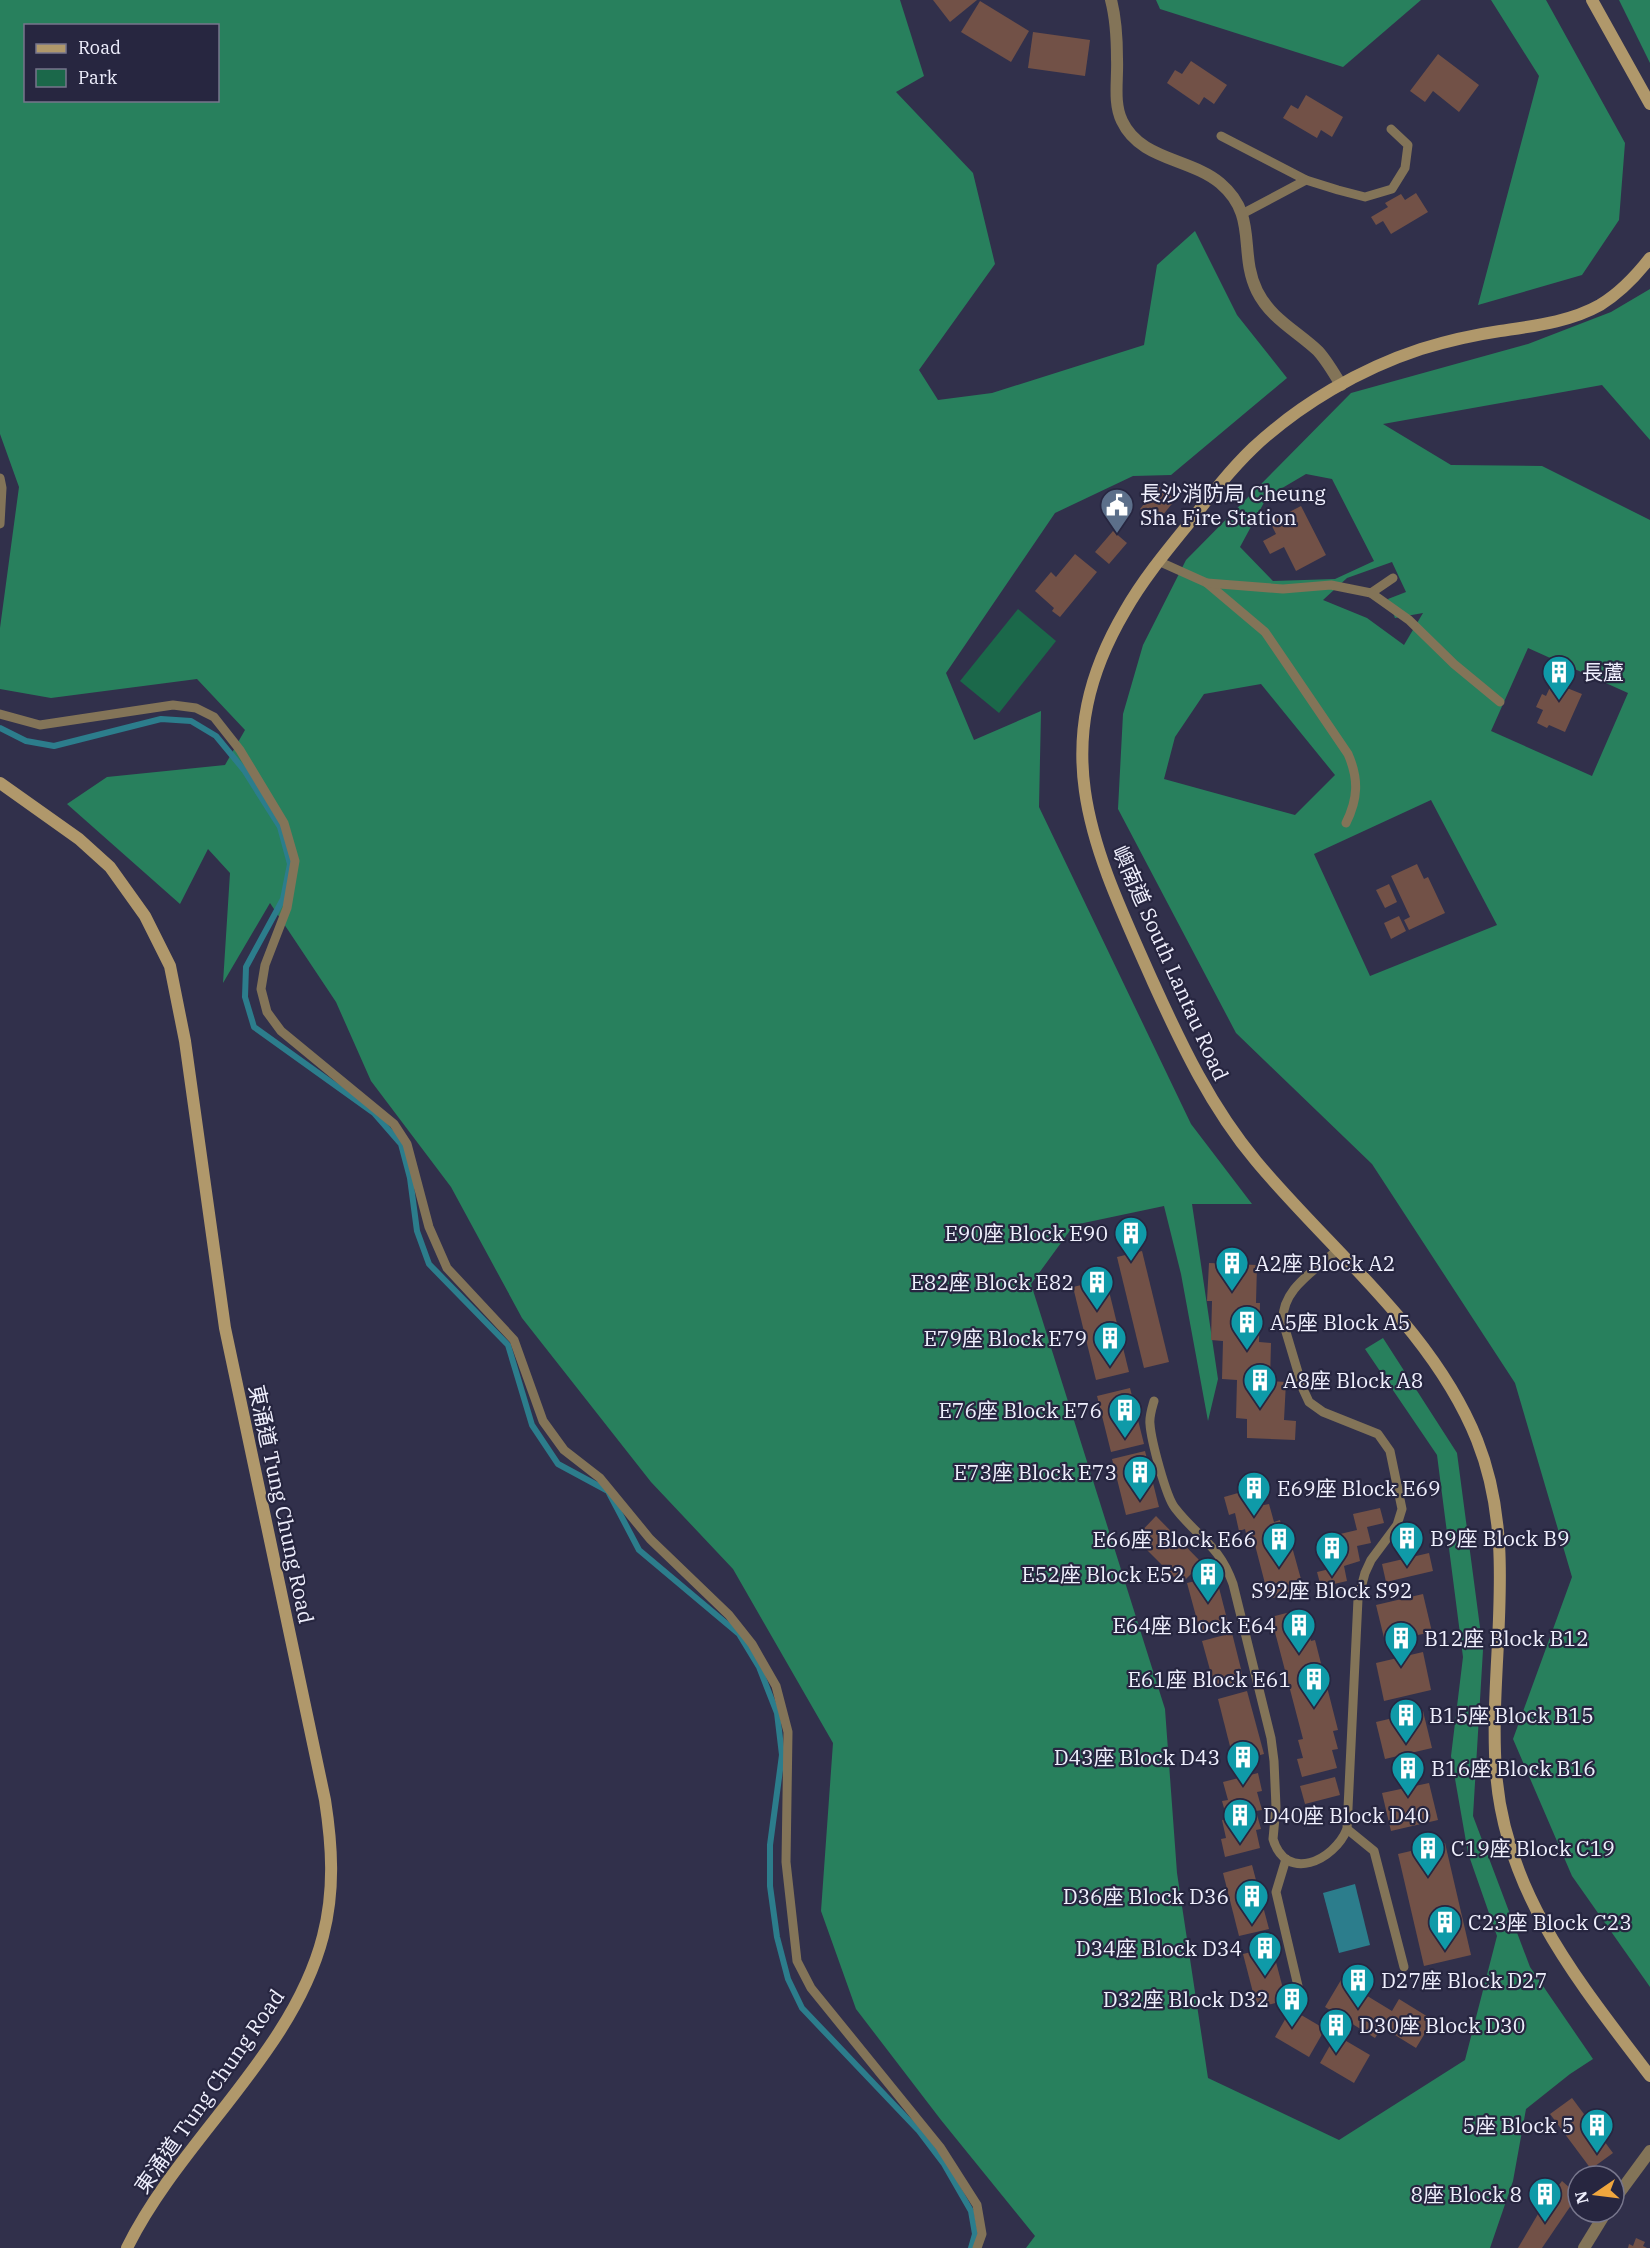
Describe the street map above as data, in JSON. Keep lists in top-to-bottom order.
{
  "streets": {
    "main road": ["嶼南道 South Lantau Road", "東涌道 Tung Chung Road"]
  },
  "places": {
    "public building": ["長沙消防局 Cheung Sha Fire Station"],
    "building": [
      "長蘆",
      "E90座 Block E90",
      "A2座 Block A2",
      "E82座 Block E82",
      "A5座 Block A5",
      "E79座 Block E79",
      "A8座 Block A8",
      "E76座 Block E76",
      "E73座 Block E73",
      "E69座 Block E69",
      "B9座 Block B9",
      "E66座 Block E66",
      "S92座 Block S92",
      "E52座 Block E52",
      "E64座 Block E64",
      "B12座 Block B12",
      "E61座 Block E61",
      "B15座 Block B15",
      "D43座 Block D43",
      "B16座 Block B16",
      "D40座 Block D40",
      "C19座 Block C19",
      "D36座 Block D36",
      "C23座 Block C23",
      "D34座 Block D34",
      "D27座 Block D27",
      "D32座 Block D32",
      "D30座 Block D30",
      "5座 Block 5",
      "8座 Block 8"
    ]
  },
  "legend": ["Road", "Park"],
  "north": "left"
}
